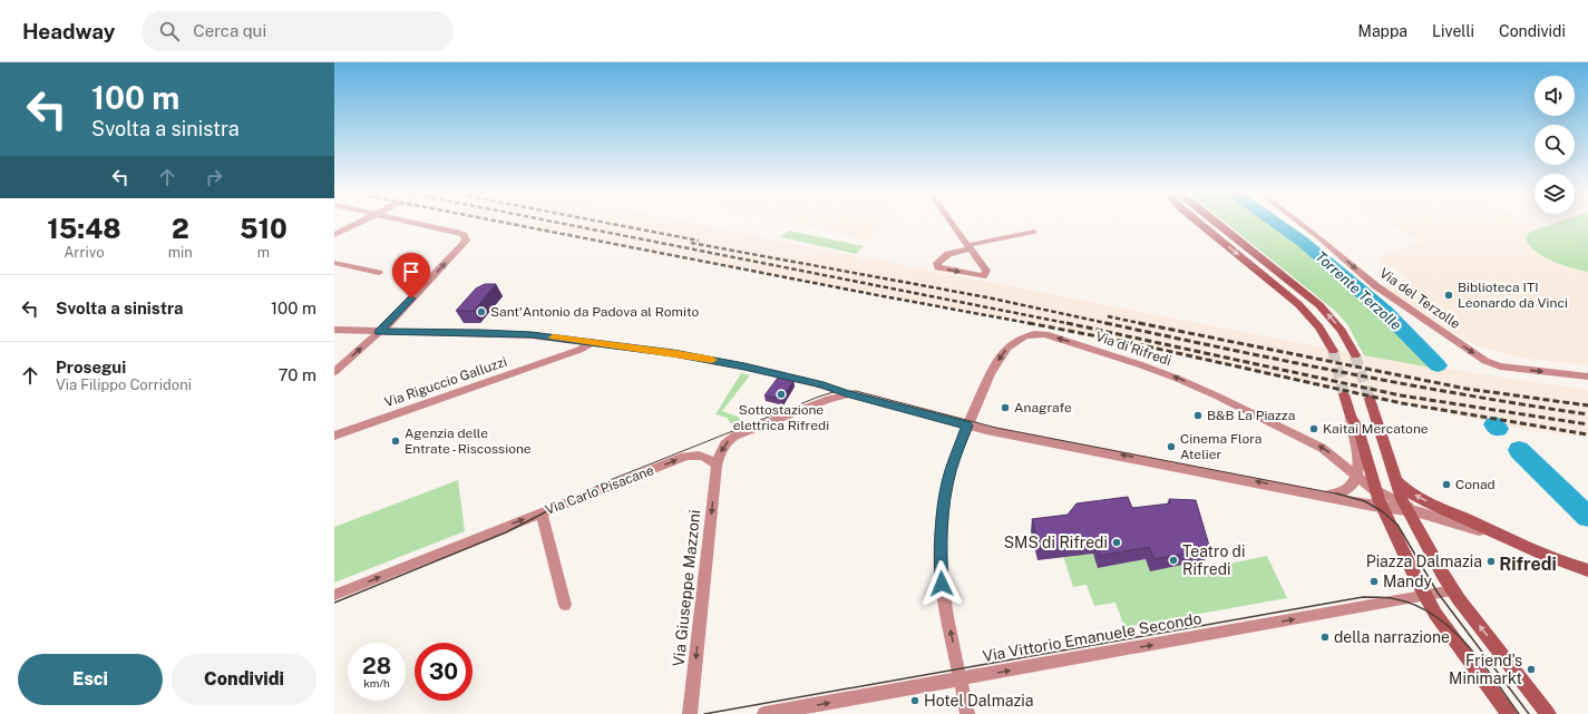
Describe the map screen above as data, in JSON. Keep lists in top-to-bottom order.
{
  "streets": {
    "street": [
      "Via del Terzolle",
      "Via di Rifredi",
      "Via Riguccio Galluzzi",
      "Via Carlo Pisacane",
      "Via Giuseppe Mazzoni",
      "Via Vittorio Emanuele Secondo"
    ]
  },
  "crossings": [
    ["Via Carlo Pisacane", "Via Giuseppe Mazzoni"]
  ],
  "one_way": [
    "Via del Terzolle",
    "Via Carlo Pisacane",
    "Via Giuseppe Mazzoni",
    "Via Vittorio Emanuele Secondo"
  ],
  "districts": ["Rifredi"],
  "water": ["Torrente Terzolle"],
  "places": [
    "Biblioteca ITI Leonardo da Vinci",
    "Sant'Antonio da Padova al Romito",
    "Sottostazione elettrica Rifredi",
    "Anagrafe",
    "B&B La Piazza",
    "Kaitai Mercatone",
    "Agenzia delle Entrate - Riscossione",
    "Cinema Flora Atelier",
    "Conad",
    "SMS di Rifredi",
    "Teatro di Rifredi",
    "Piazza Dalmazia",
    "Mandy",
    "della narrazione",
    "Friend's Minimarkt",
    "Hotel Dalmazia"
  ],
  "page": {
    "header": "Headway",
    "search": "Cerca qui",
    "nav": ["Mappa", "Livelli", "Condividi"],
    "turn": ["100 m", "Svolta a sinistra"],
    "eta": [
      "15:48",
      "Arrivo",
      "2",
      "min",
      "510",
      "m"
    ],
    "list": [
      {
        "name": "Svolta a sinistra",
        "value": "100 m"
      },
      {
        "name": "Prosegui",
        "note": "Via Filippo Corridoni",
        "value": "70 m"
      }
    ],
    "speed": "28 km/h",
    "limit": "30",
    "buttons": ["Esci", "Condividi"]
  }
}
